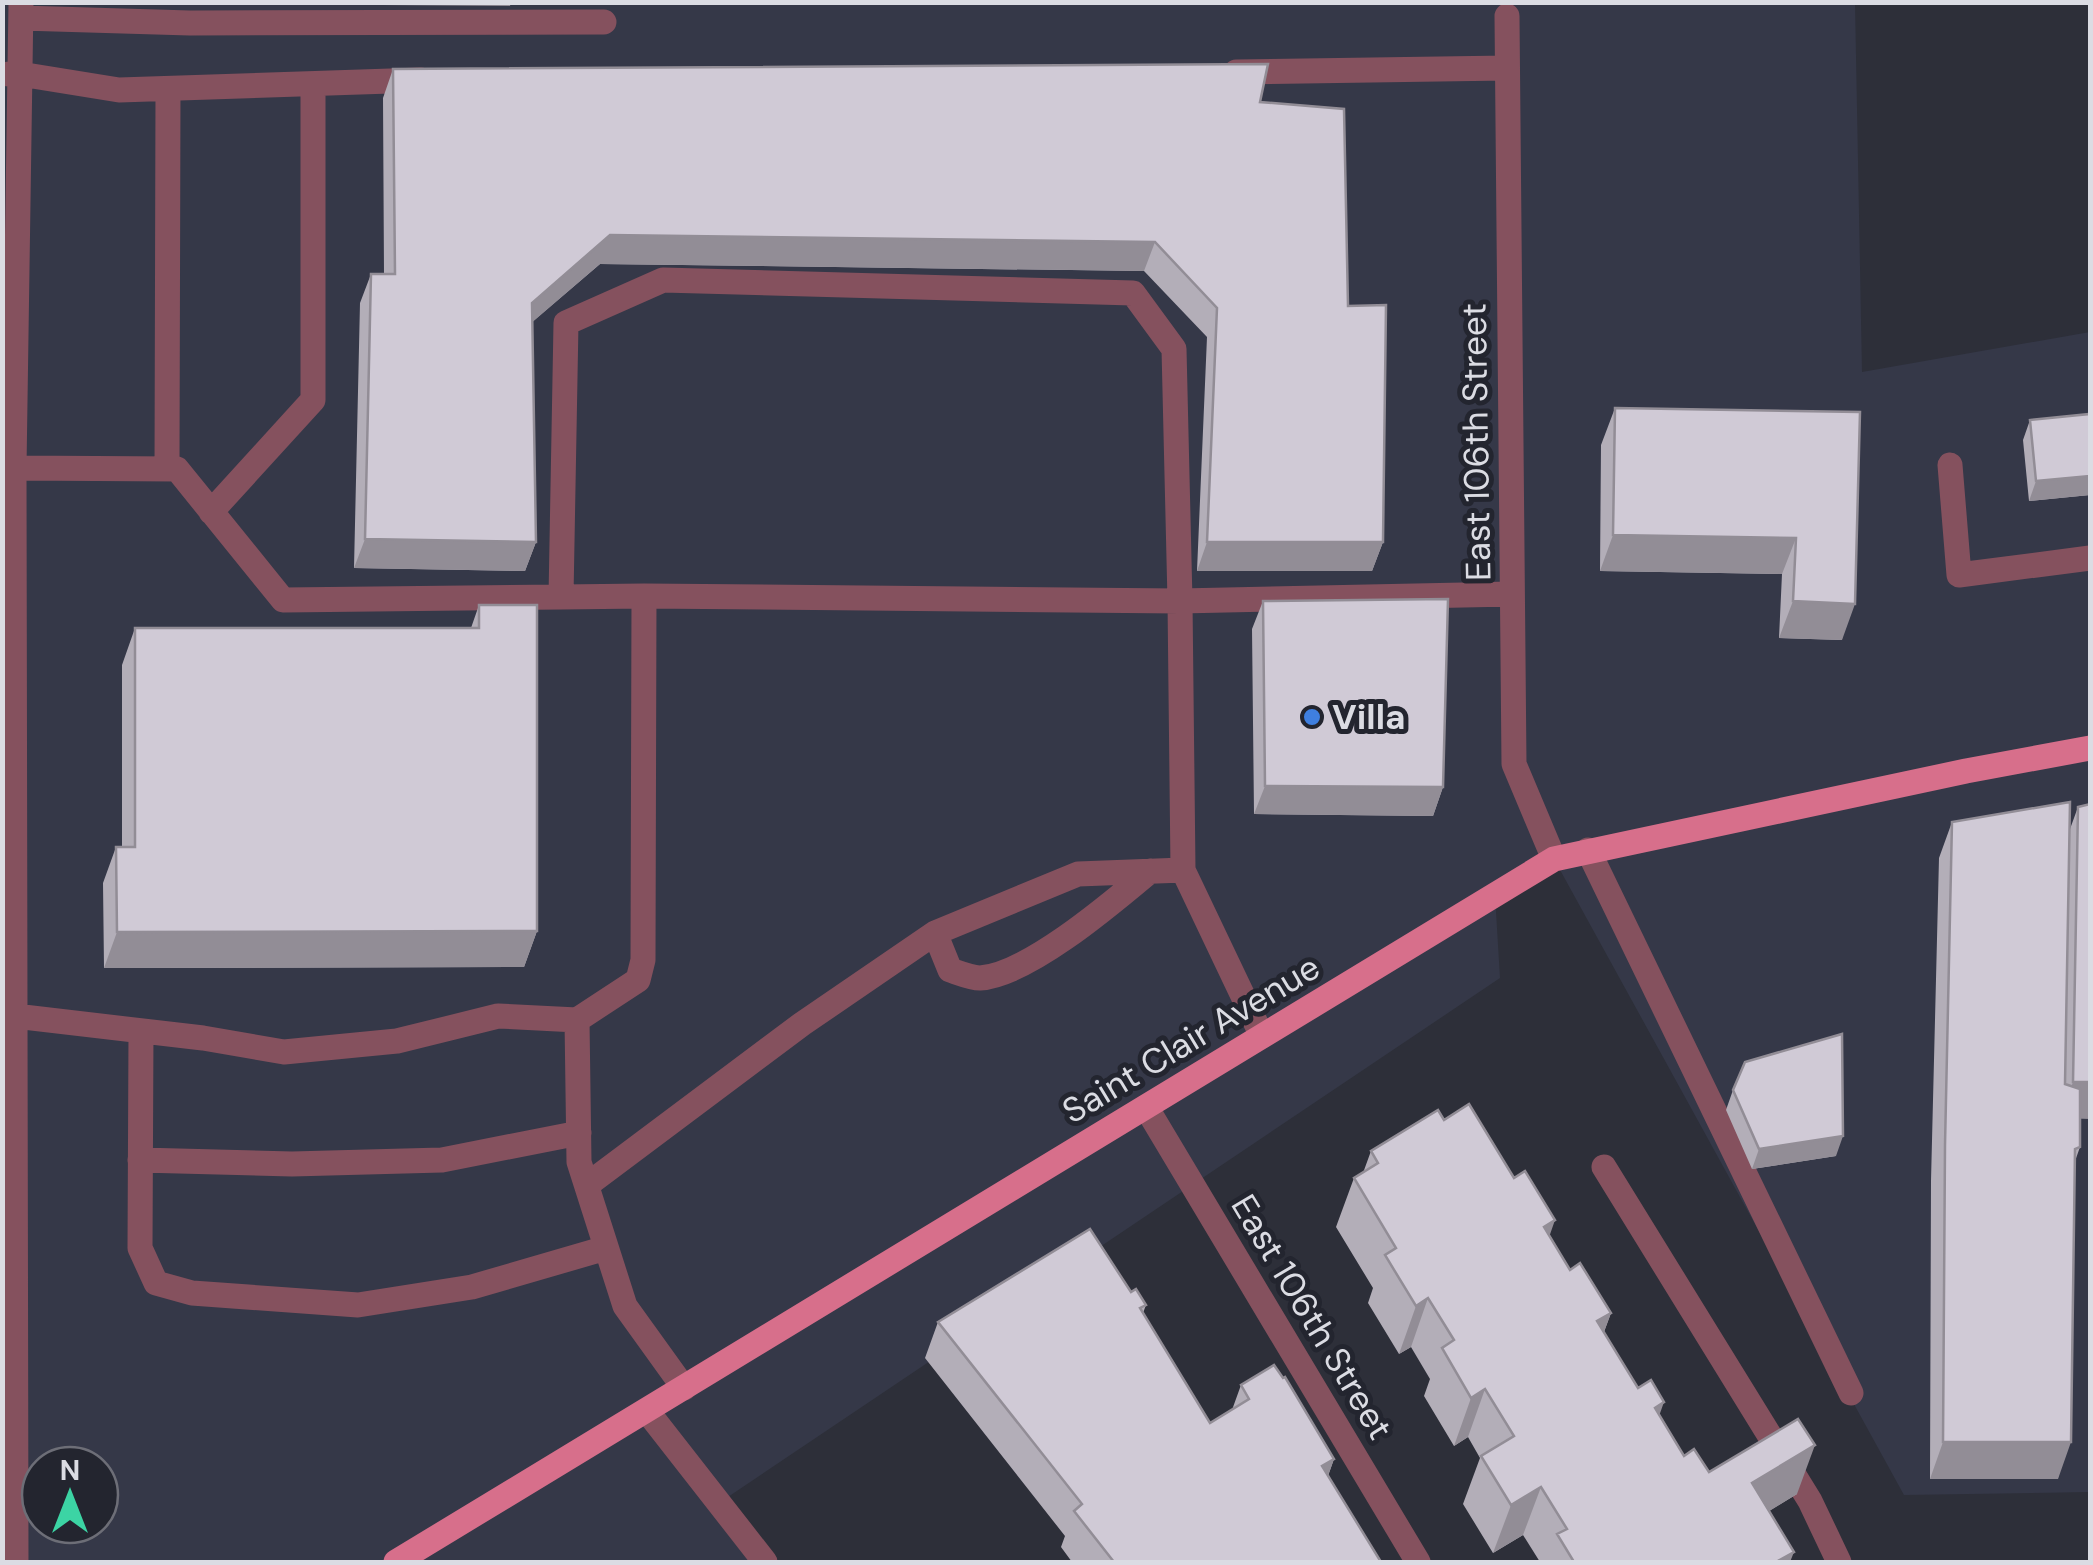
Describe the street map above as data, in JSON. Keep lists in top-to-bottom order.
{
  "streets": {
    "main road": ["Saint Clair Avenue"],
    "street": ["East 106th Street"]
  },
  "crossings": [
    ["East 106th Street", "Saint Clair Avenue"]
  ],
  "places": ["Villa"],
  "north": "top"
}
